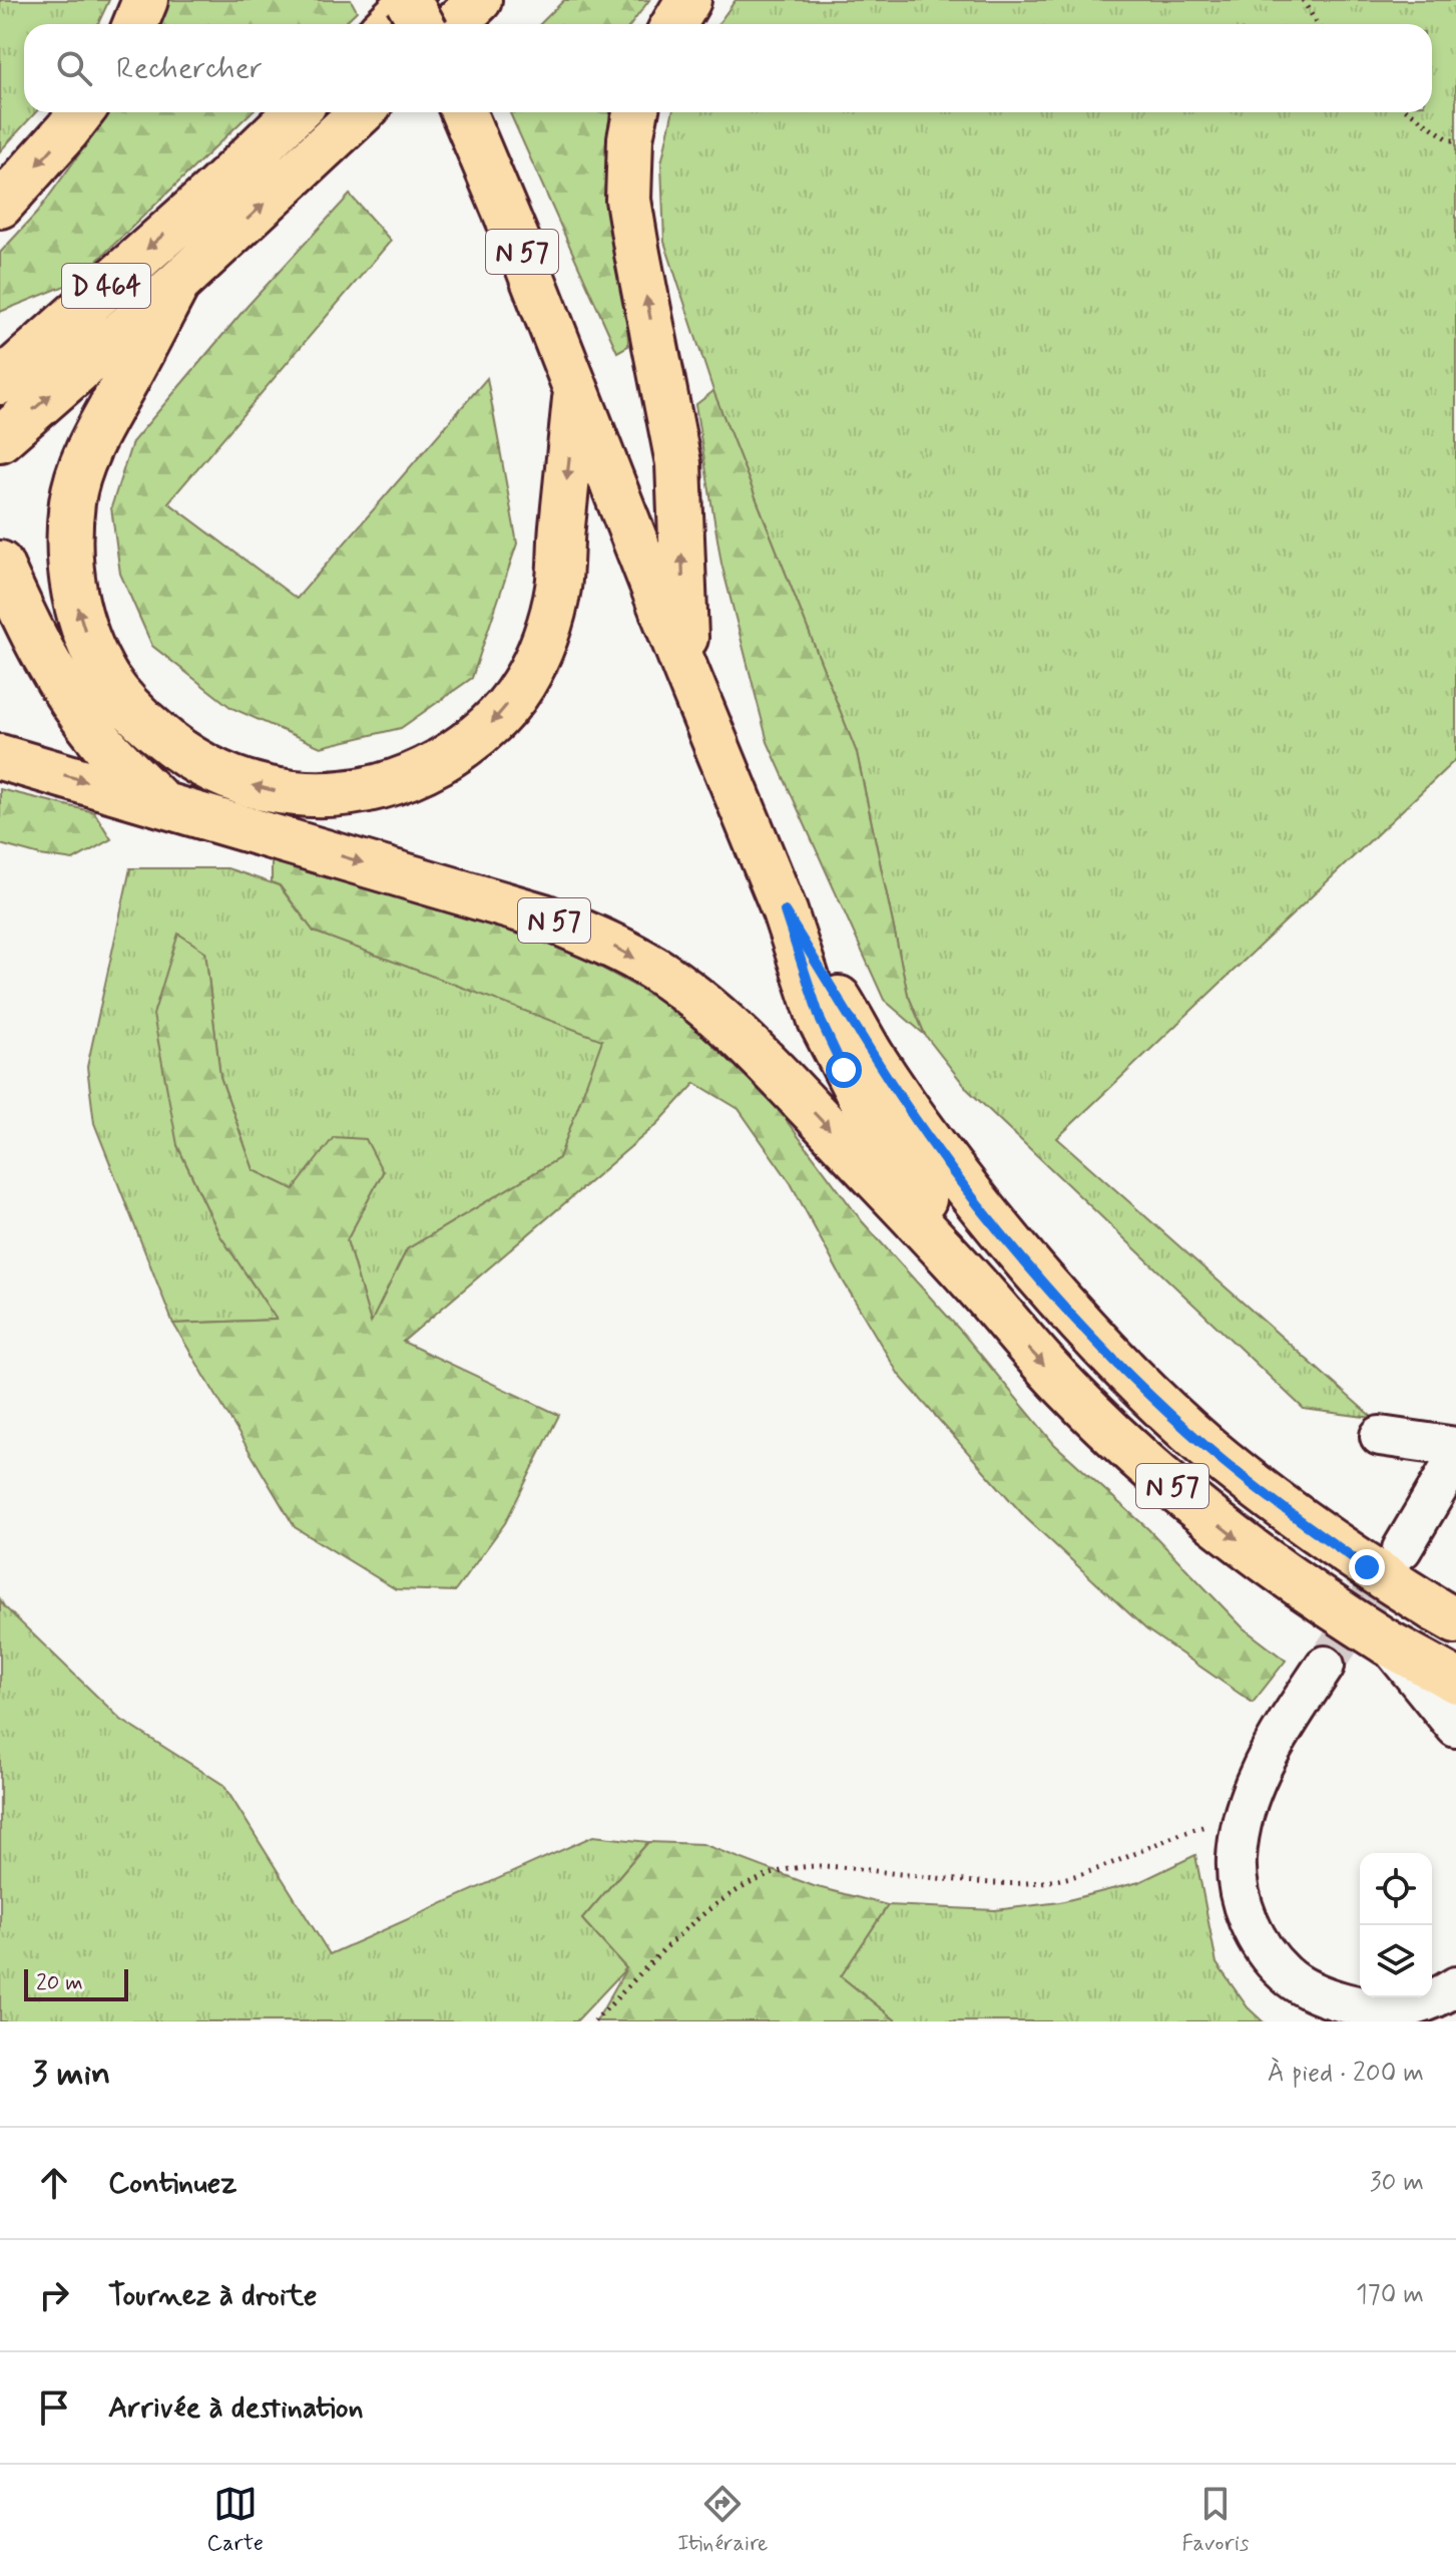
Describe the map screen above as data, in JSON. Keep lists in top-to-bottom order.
{
  "streets": {
    "main road": ["N 57", "D 464"]
  },
  "scale_bar": "20 m",
  "page": {
    "search": "Rechercher",
    "scale": "20 m",
    "heading": ["3 min", "À pied · 200 m"],
    "list": [
      ["Continuez", "30 m"],
      ["Tournez à droite", "170 m"],
      "Arrivée à destination"
    ],
    "nav": ["Carte", "Itinéraire", "Favoris"]
  }
}
